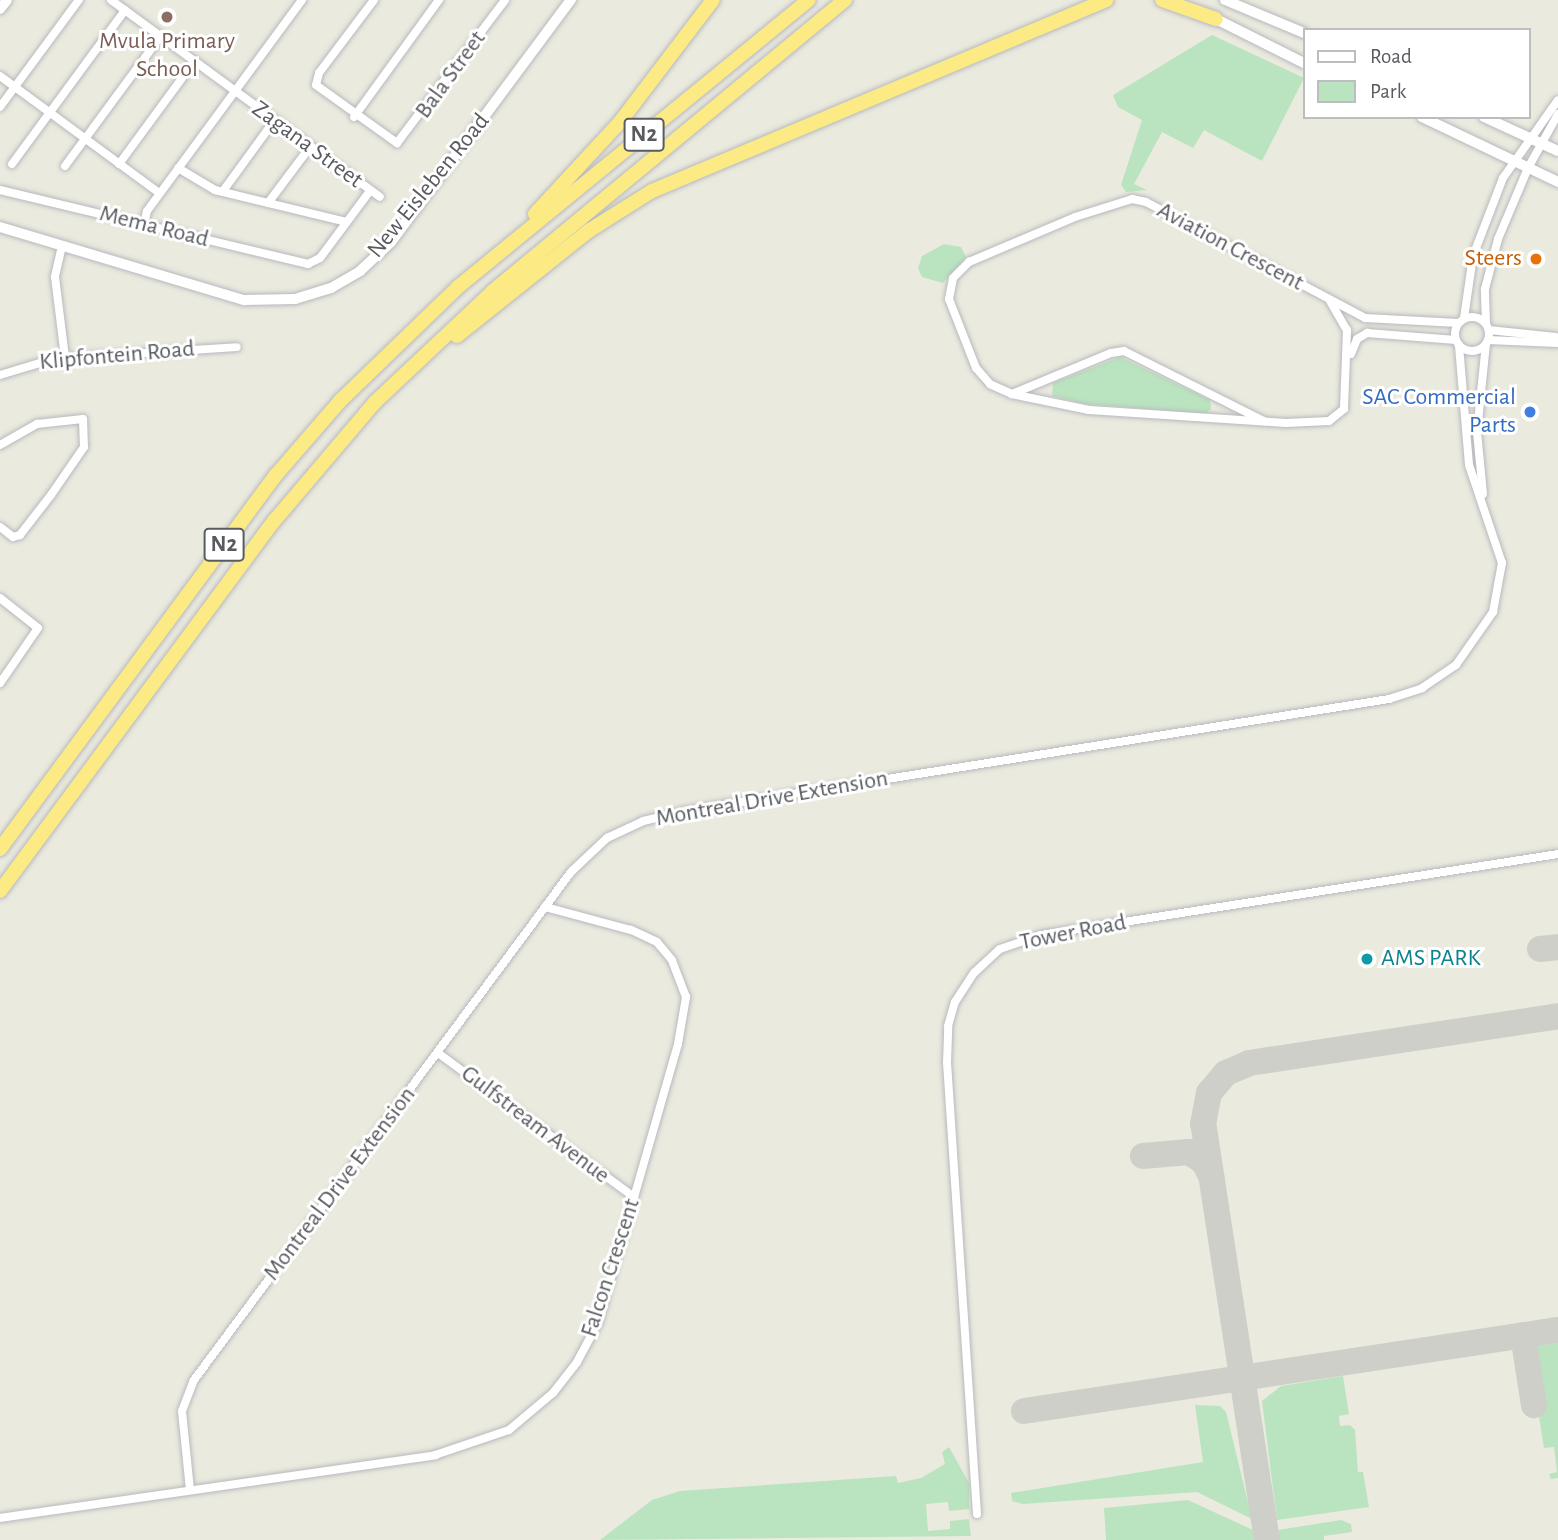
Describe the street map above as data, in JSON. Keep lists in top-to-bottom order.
{
  "streets": {
    "highway": ["N2"],
    "main road": ["New Eisleben Road"],
    "street": [
      "Bala Street",
      "Zagana Street",
      "Mema Road",
      "Aviation Crescent",
      "Klipfontein Road",
      "Montreal Drive Extension",
      "Tower Road",
      "Gulfstream Avenue",
      "Falcon Crescent"
    ]
  },
  "crossings": [
    ["Aviation Crescent", "Montreal Drive Extension"],
    ["Montreal Drive Extension", "Gulfstream Avenue"],
    ["Montreal Drive Extension", "Falcon Crescent"],
    ["Gulfstream Avenue", "Falcon Crescent"]
  ],
  "places": [
    "Mvula Primary School",
    "Steers",
    "SAC Commercial Parts",
    "AMS PARK"
  ],
  "legend": ["Road", "Park"]
}
